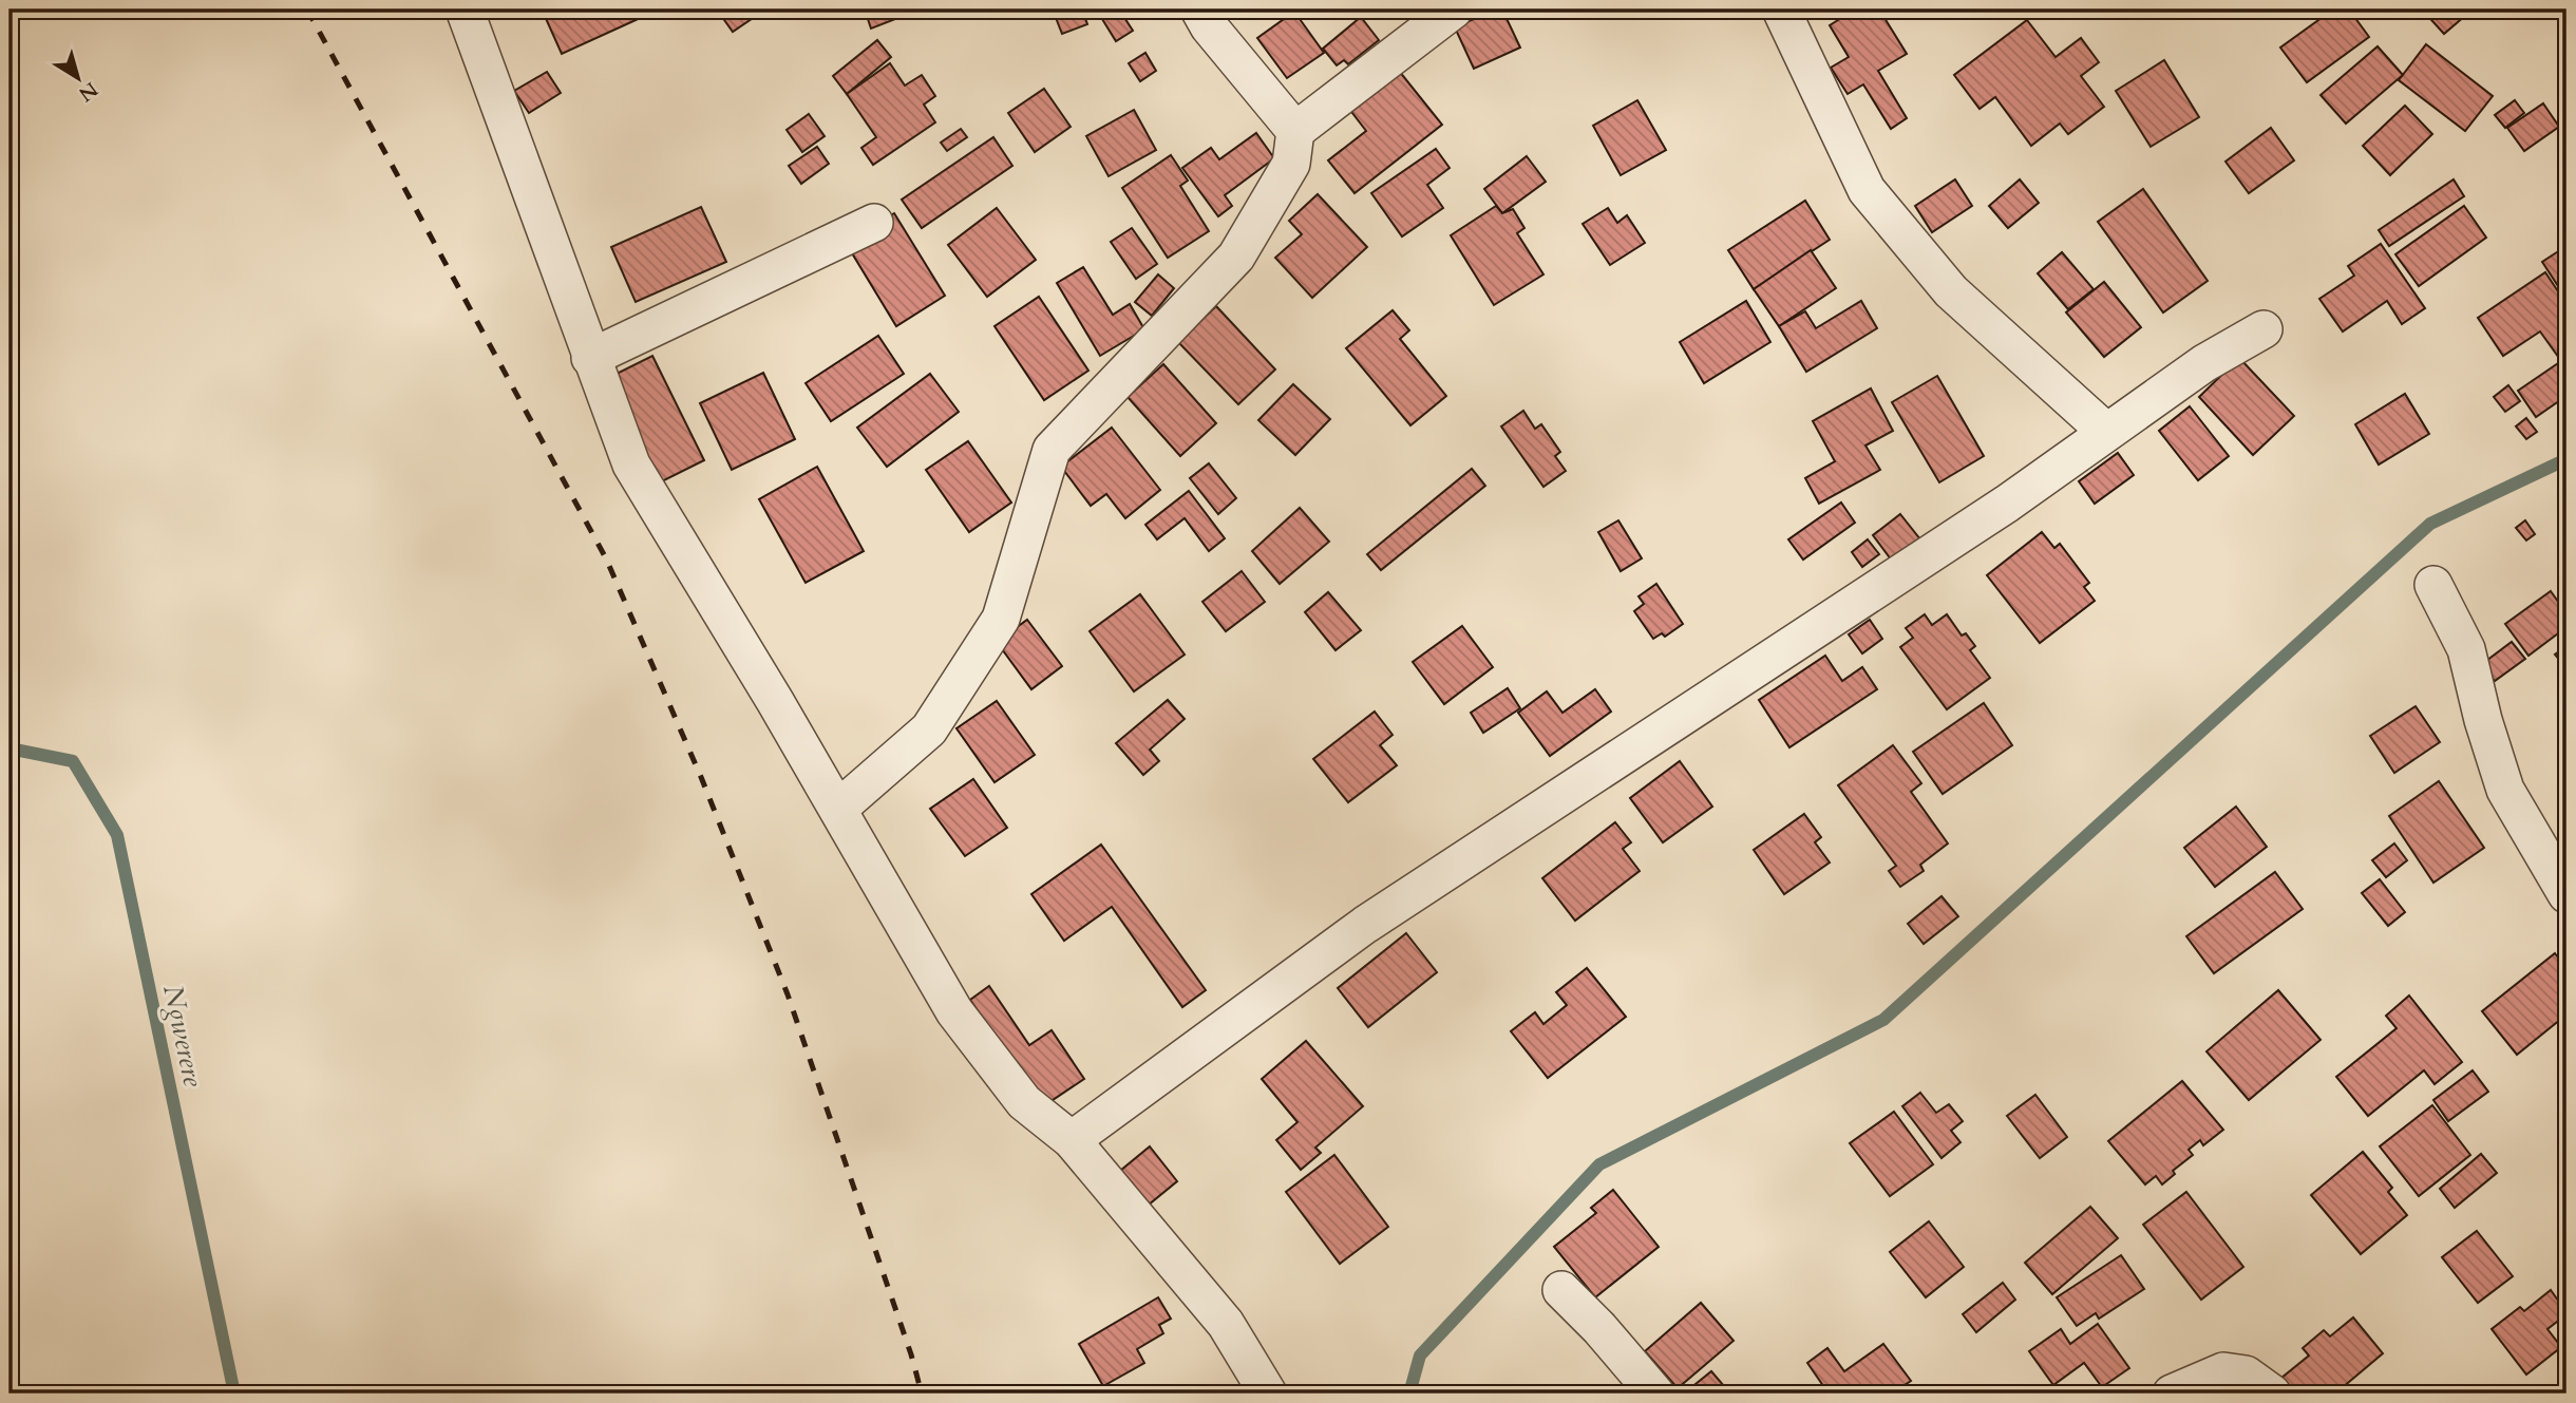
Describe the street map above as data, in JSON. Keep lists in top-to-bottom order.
{
  "water": ["Ngwerere"],
  "north": "bottom right"
}
